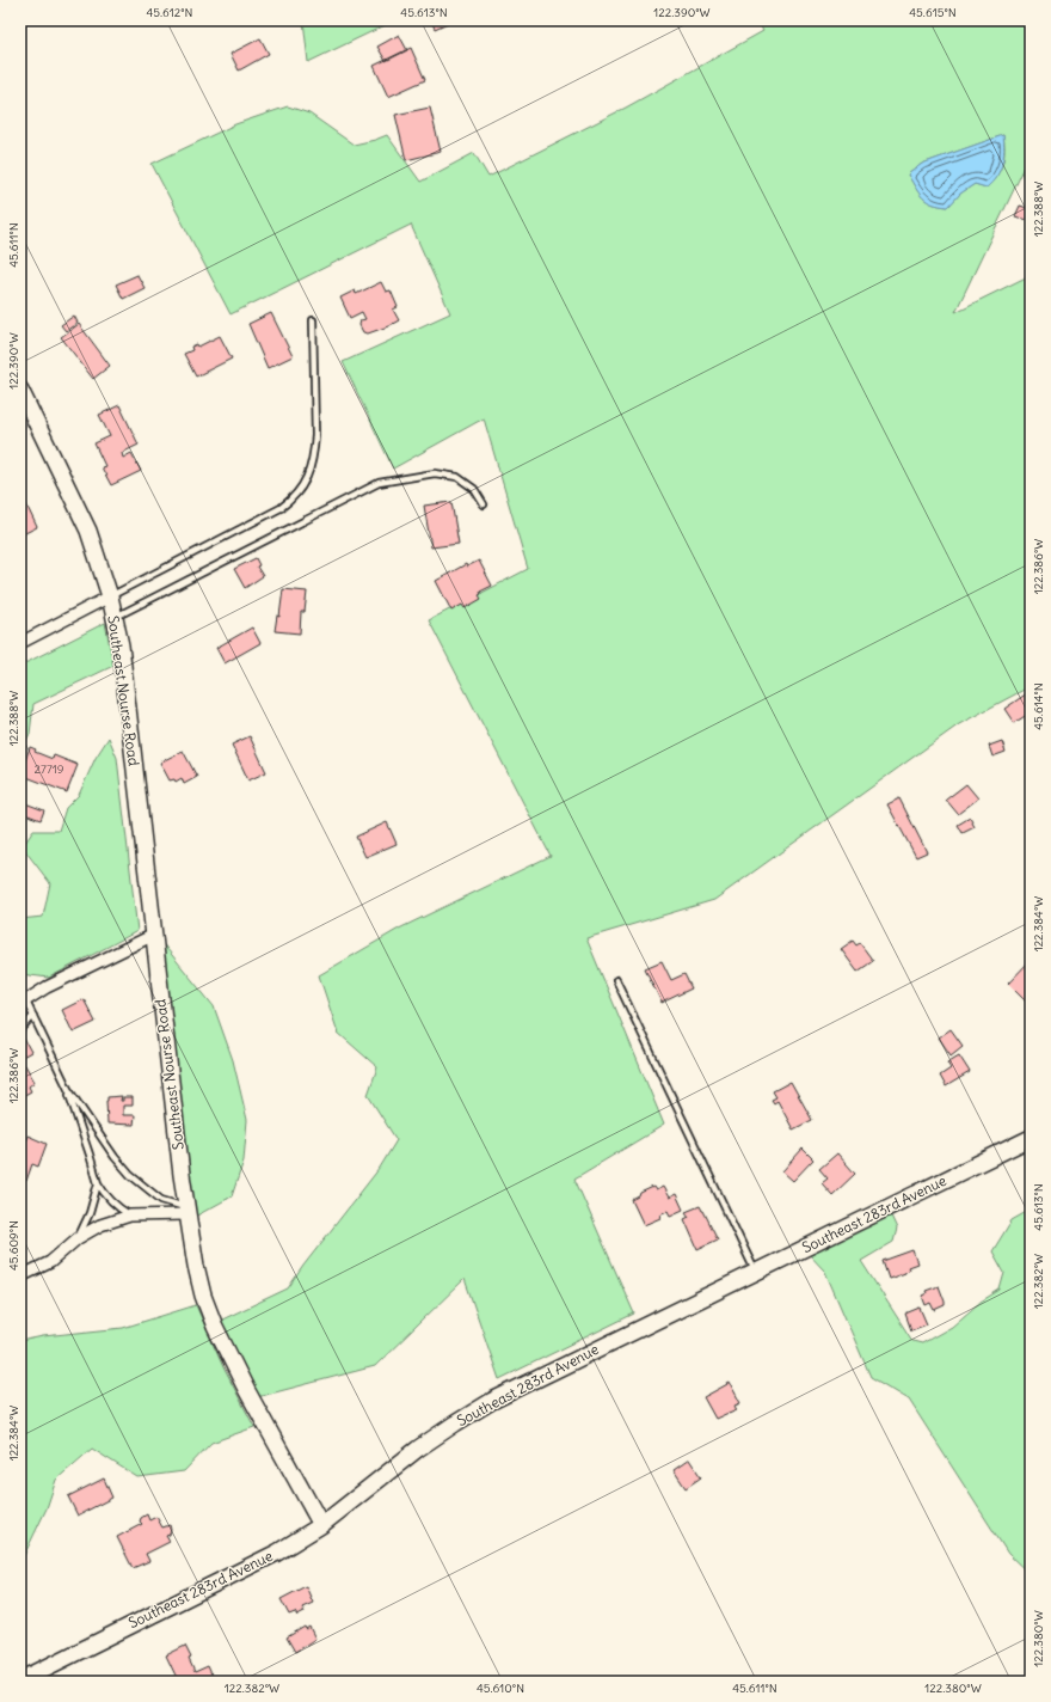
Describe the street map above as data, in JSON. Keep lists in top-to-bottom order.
{
  "streets": {
    "street": ["Southeast Nourse Road", "Southeast 283rd Avenue"]
  },
  "crossings": [
    ["Southeast Nourse Road", "Southeast 283rd Avenue"]
  ],
  "house_numbers": ["27719"],
  "coordinates": [
    "45.612°N",
    "45.613°N",
    "122.390°W",
    "45.615°N",
    "122.388°W",
    "45.611°N",
    "122.386°W",
    "45.614°N",
    "122.384°W",
    "45.609°N",
    "122.382°W",
    "122.380°W",
    "45.610°N"
  ]
}
